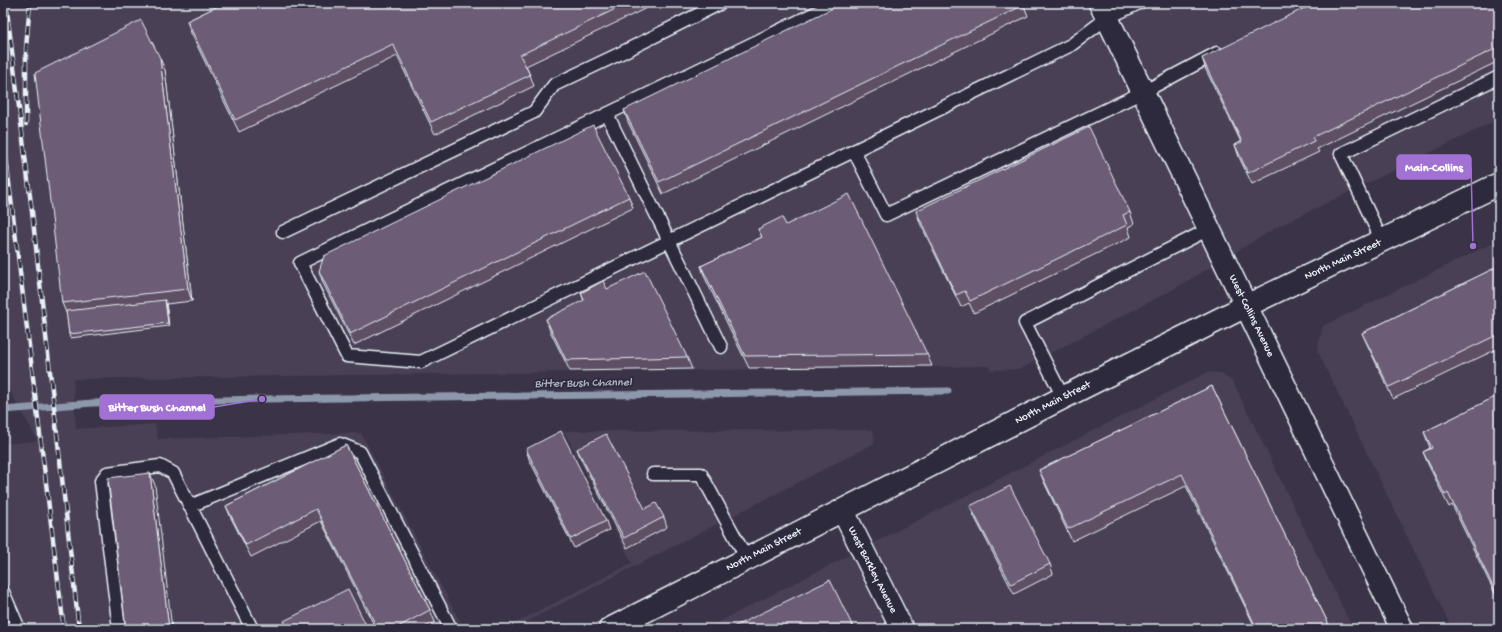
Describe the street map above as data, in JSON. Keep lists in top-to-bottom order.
{
  "streets": {
    "main road": ["North Main Street", "West Collins Avenue", "West Barkley Avenue"]
  },
  "crossings": [
    ["North Main Street", "West Collins Avenue"],
    ["North Main Street", "West Barkley Avenue"]
  ],
  "water": ["Bitter Bush Channel"],
  "places": ["Main-Collins", "Bitter Bush Channel"]
}
